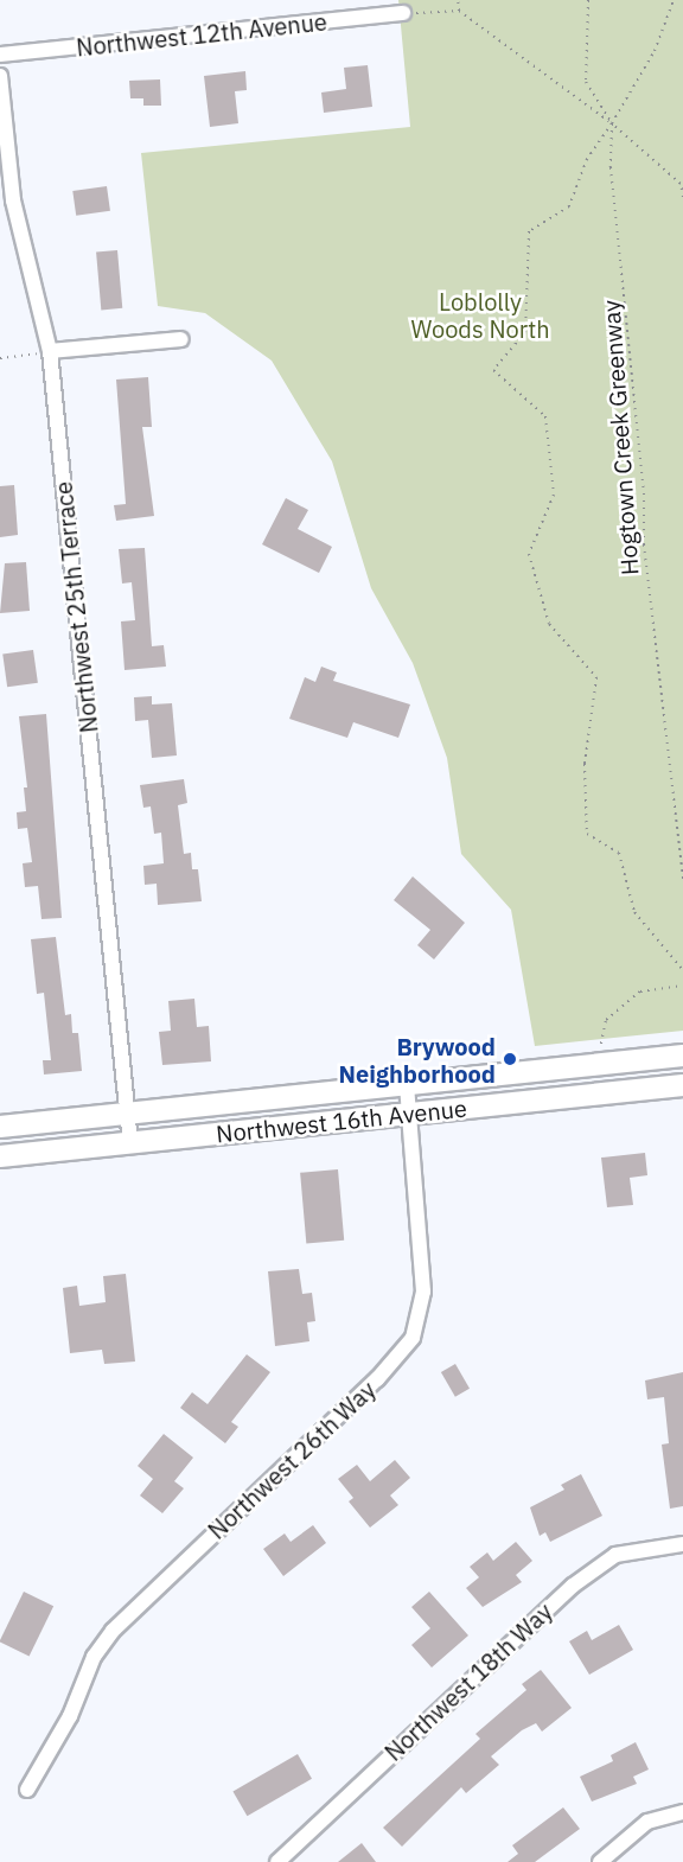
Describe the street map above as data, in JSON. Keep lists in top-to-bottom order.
{
  "streets": {
    "main road": ["Northwest 16th Avenue"],
    "street": [
      "Northwest 12th Avenue",
      "Northwest 25th Terrace",
      "Northwest 26th Way",
      "Northwest 18th Way"
    ],
    "path": ["Hogtown Creek Greenway"]
  },
  "crossings": [
    ["Northwest 25th Terrace", "Northwest 16th Avenue"],
    ["Northwest 16th Avenue", "Northwest 26th Way"]
  ],
  "parks": ["Loblolly Woods North"],
  "places": ["Brywood Neighborhood"]
}
